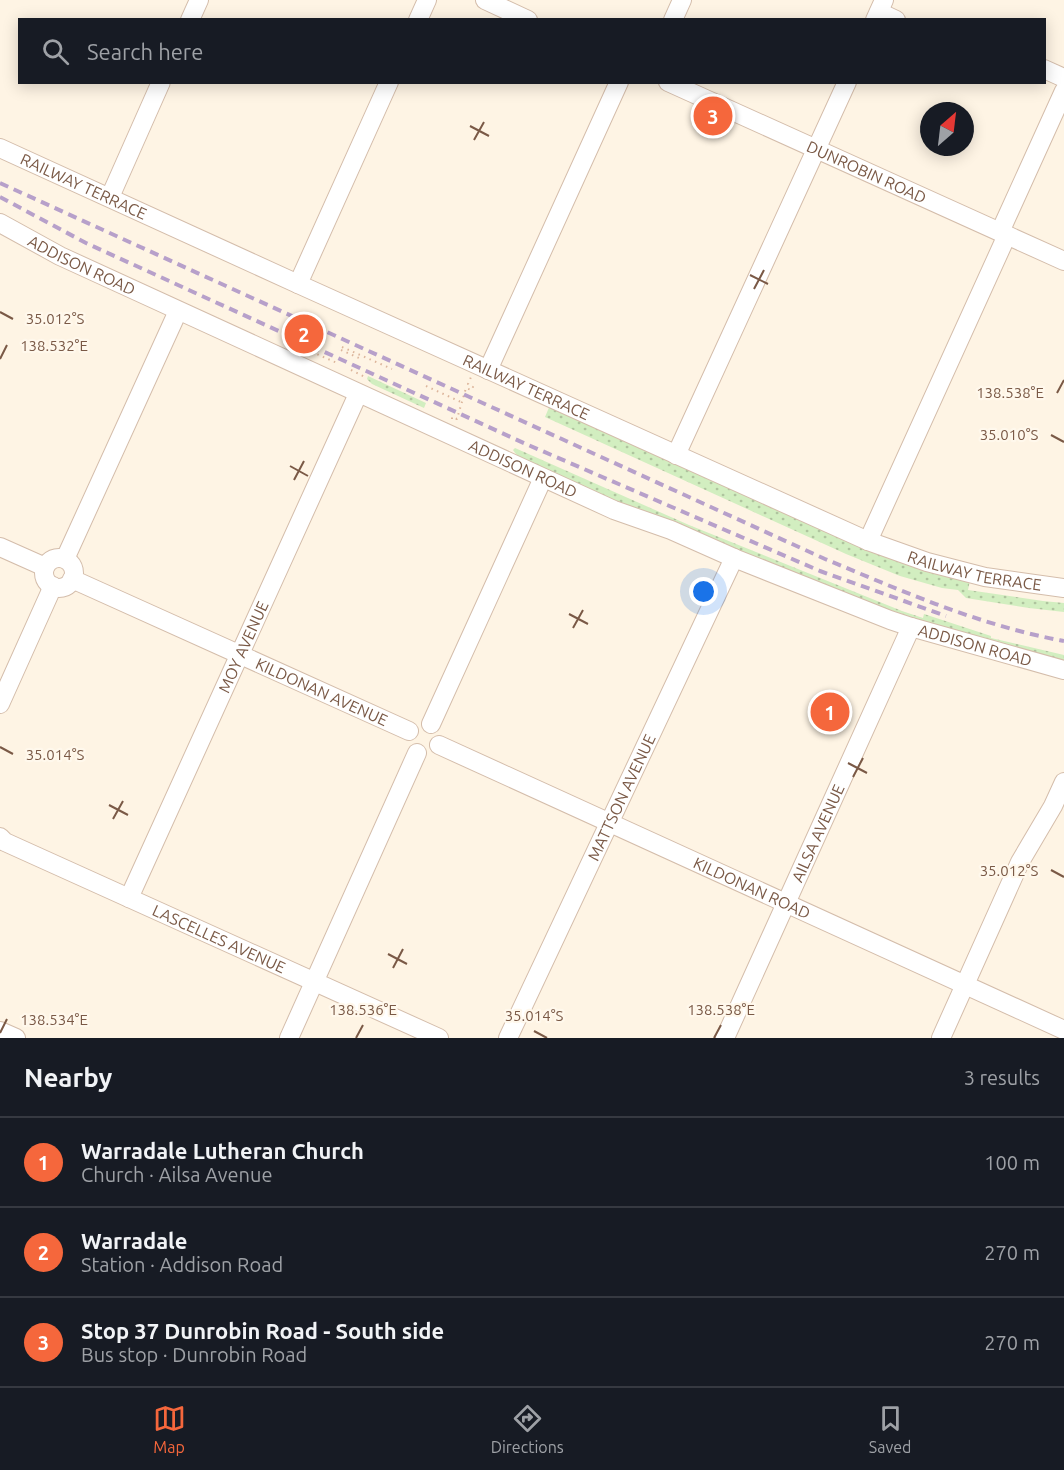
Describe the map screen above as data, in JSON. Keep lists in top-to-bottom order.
{
  "streets": {
    "street": [
      "DUNROBIN ROAD",
      "RAILWAY TERRACE",
      "ADDISON ROAD",
      "MOY AVENUE",
      "KILDONAN AVENUE",
      "MATTSON AVENUE",
      "AILSA AVENUE",
      "KILDONAN ROAD",
      "LASCELLES AVENUE"
    ]
  },
  "crossings": [
    ["ADDISON ROAD", "MOY AVENUE"],
    ["ADDISON ROAD", "MATTSON AVENUE"],
    ["ADDISON ROAD", "AILSA AVENUE"],
    ["MOY AVENUE", "KILDONAN AVENUE"],
    ["MOY AVENUE", "LASCELLES AVENUE"],
    ["KILDONAN AVENUE", "KILDONAN ROAD"],
    ["MATTSON AVENUE", "KILDONAN ROAD"],
    ["AILSA AVENUE", "KILDONAN ROAD"]
  ],
  "north": "top right",
  "page": {
    "search": "Search here",
    "pins": ["3", "2", "1"],
    "heading": ["Nearby", "3 results"],
    "list": [
      {
        "mark": "1",
        "name": "Warradale Lutheran Church",
        "note": "Church · Ailsa Avenue",
        "value": "100 m"
      },
      {
        "mark": "2",
        "name": "Warradale",
        "note": "Station · Addison Road",
        "value": "270 m"
      },
      {
        "mark": "3",
        "name": "Stop 37 Dunrobin Road - South side",
        "note": "Bus stop · Dunrobin Road",
        "value": "270 m"
      }
    ],
    "nav": ["Map", "Directions", "Saved"]
  },
  "coordinates": [
    "35.012°S",
    "138.532°E",
    "138.538°E",
    "35.010°S",
    "35.014°S",
    "138.536°E",
    "138.534°E"
  ]
}
